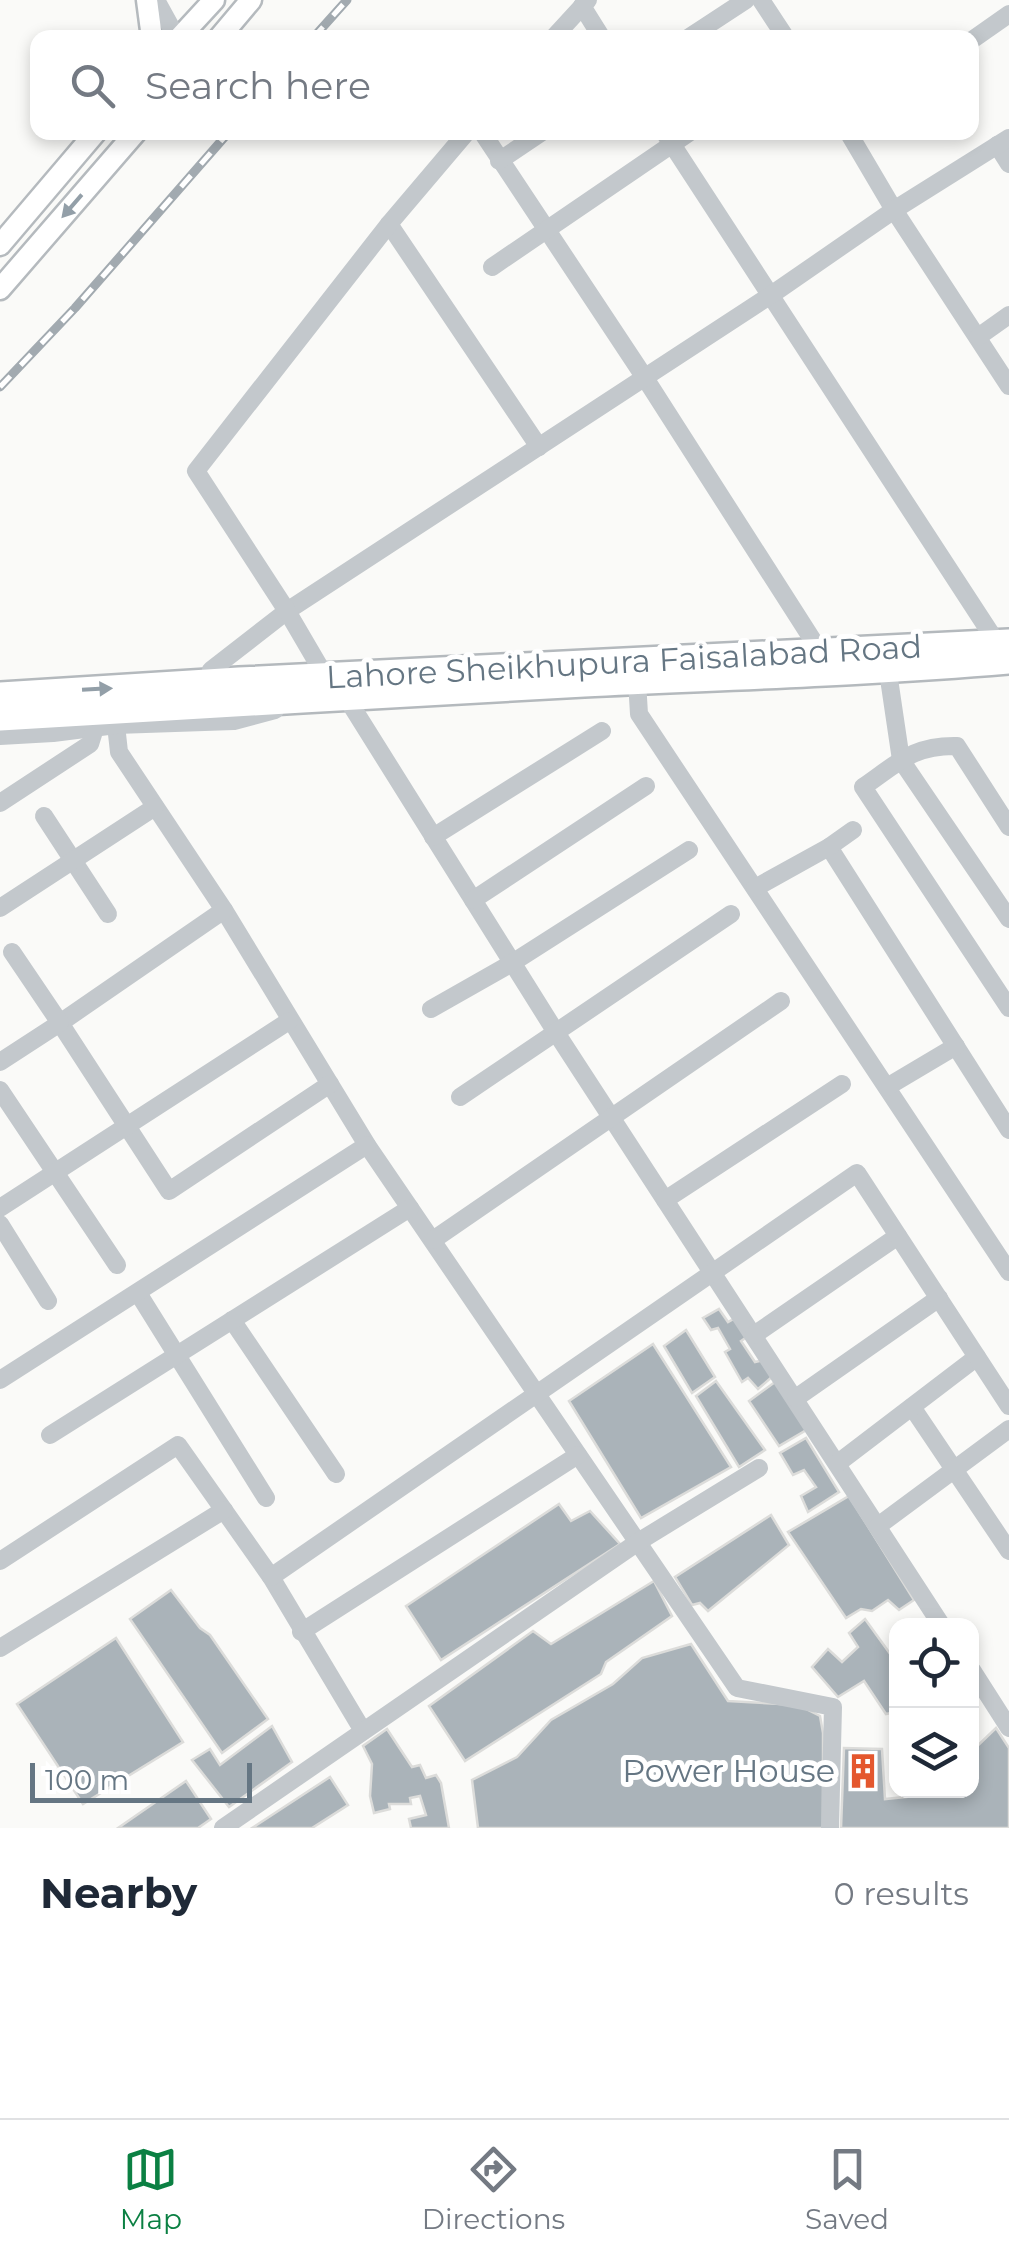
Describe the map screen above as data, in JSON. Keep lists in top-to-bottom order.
{
  "streets": {
    "highway": ["Lahore Sheikhupura Faisalabad Road"]
  },
  "places": {
    "building": ["Power House"]
  },
  "scale_bar": "100 m",
  "page": {
    "search": "Search here",
    "scale": "100 m",
    "heading": ["Nearby", "0 results"],
    "nav": ["Map", "Directions", "Saved"]
  }
}
